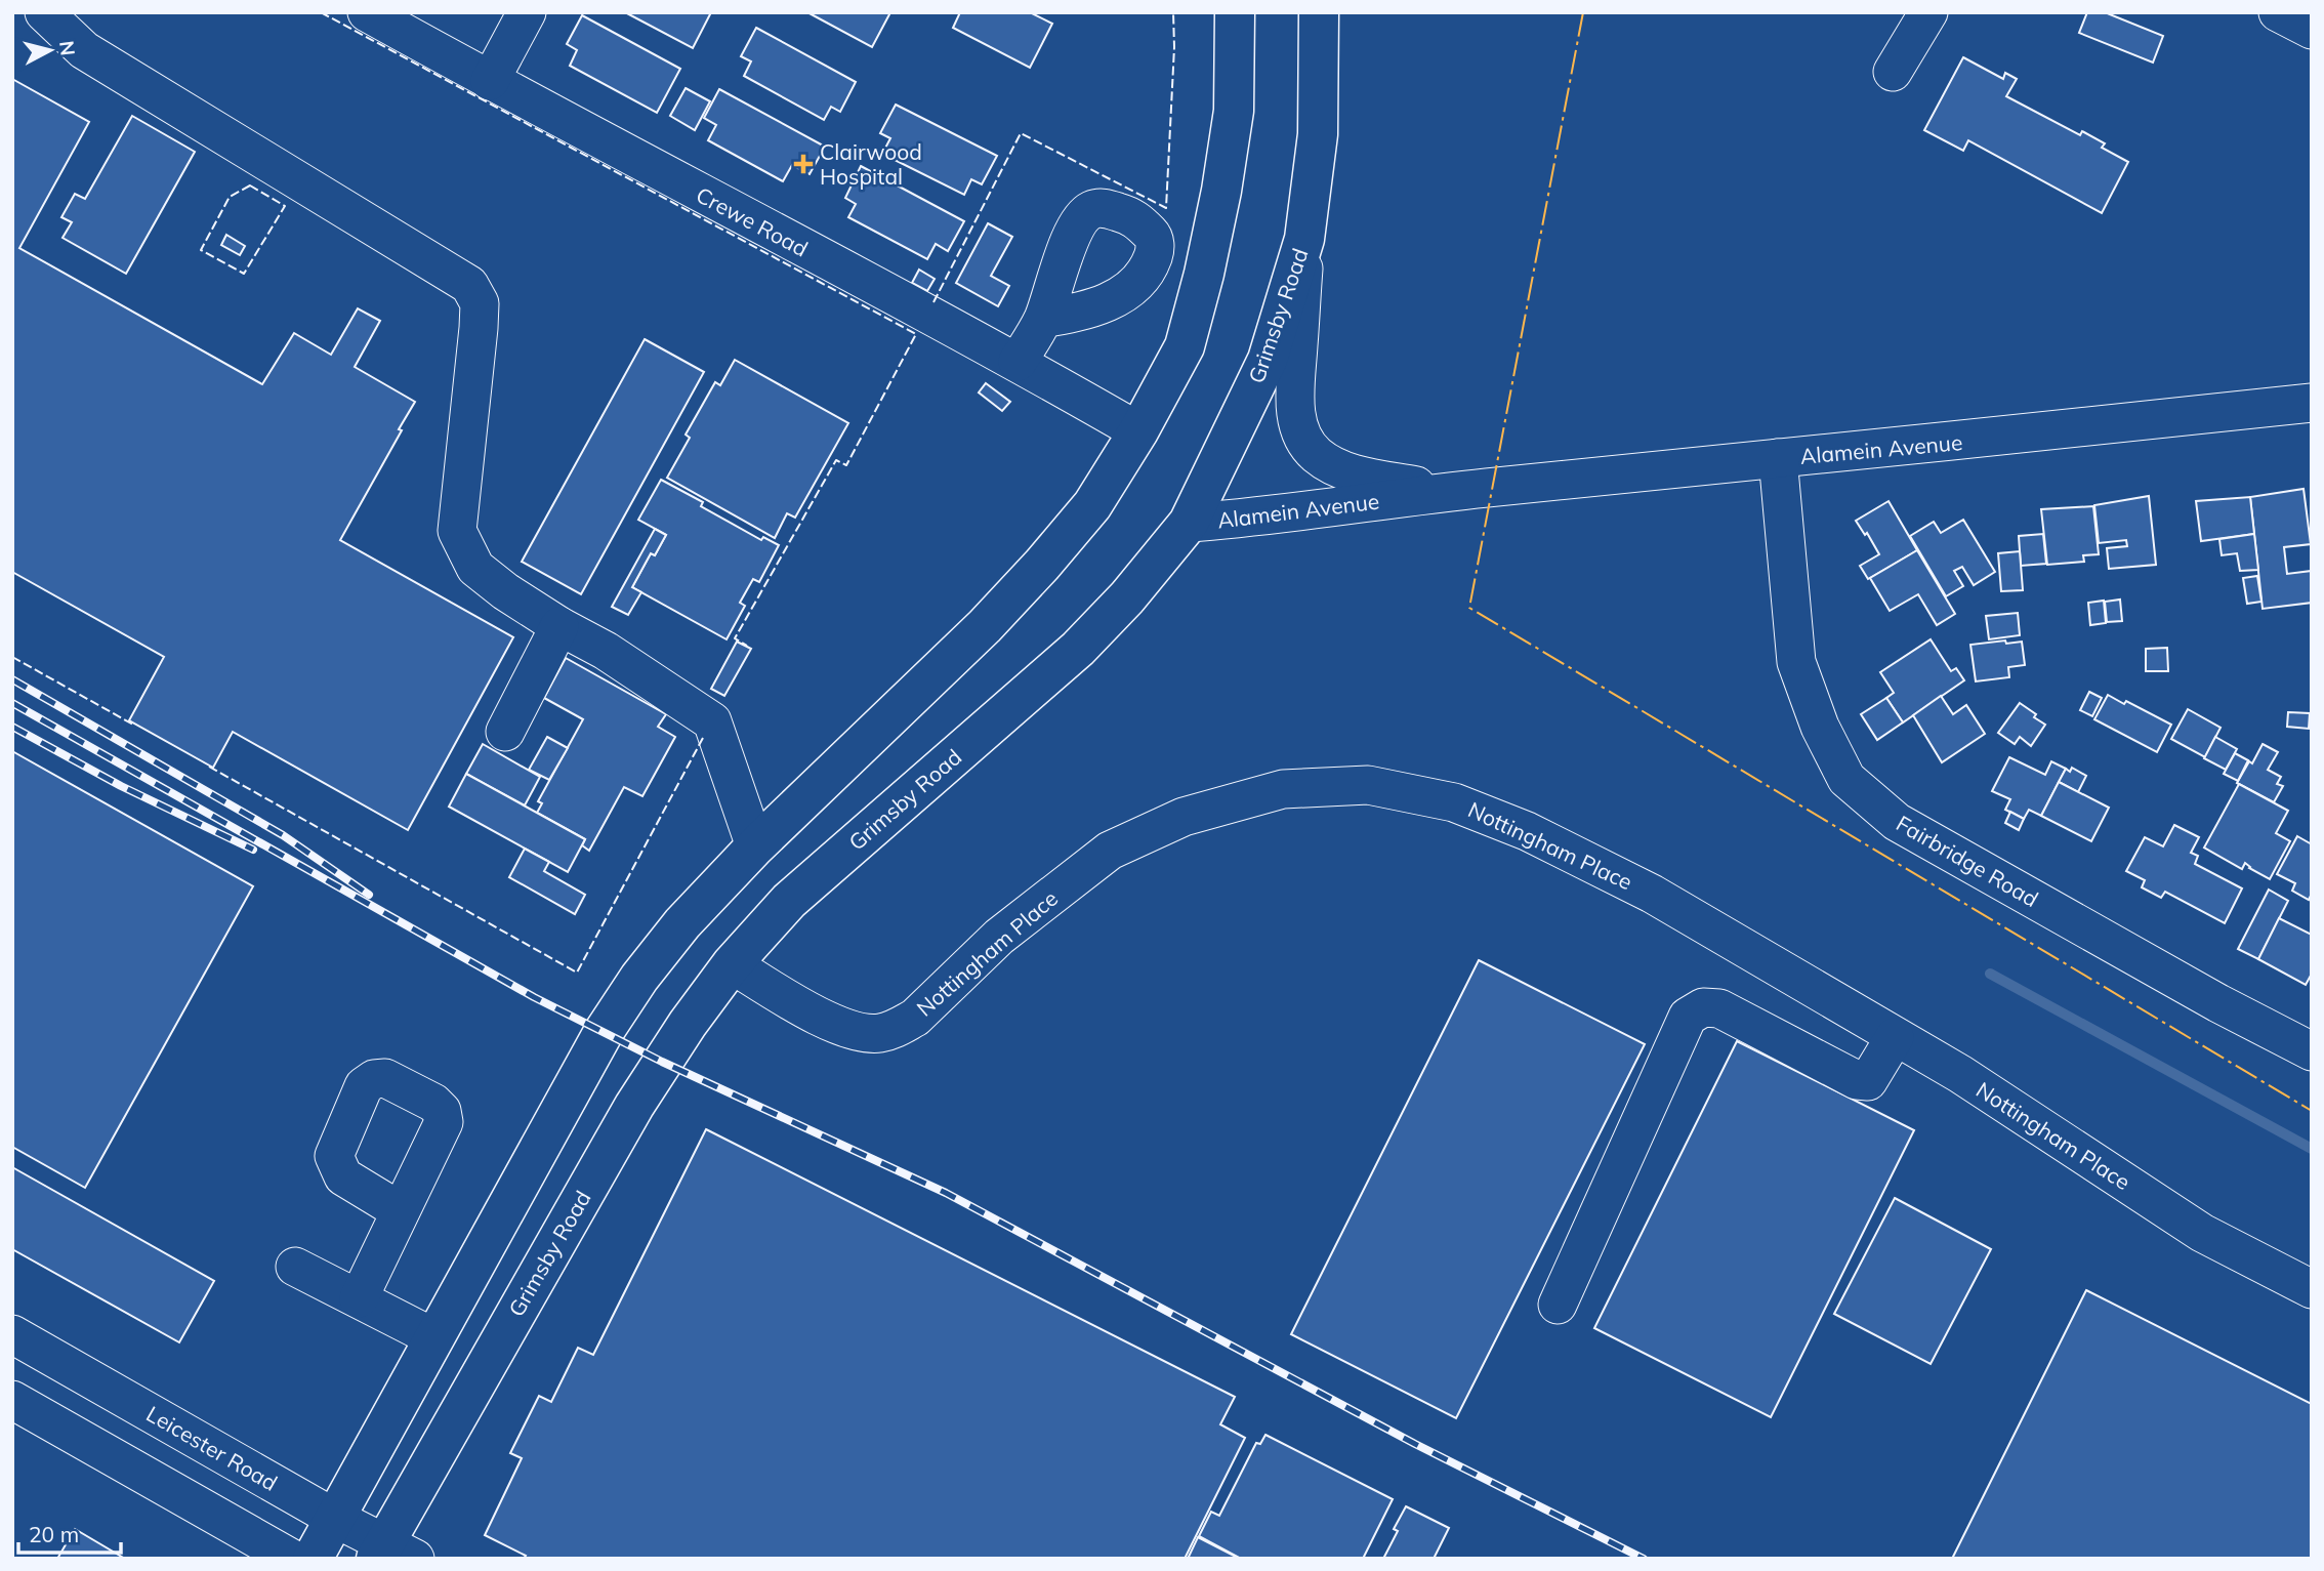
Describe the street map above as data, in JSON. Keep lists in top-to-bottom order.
{
  "streets": {
    "highway": ["Grimsby Road"],
    "street": [
      "Crewe Road",
      "Alamein Avenue",
      "Nottingham Place",
      "Fairbridge Road",
      "Leicester Road"
    ]
  },
  "crossings": [
    ["Grimsby Road", "Alamein Avenue"],
    ["Grimsby Road", "Nottingham Place"],
    ["Grimsby Road", "Leicester Road"],
    ["Alamein Avenue", "Fairbridge Road"]
  ],
  "places": {
    "health": ["Clairwood Hospital"]
  },
  "scale_bar": "20 m",
  "north": "right"
}
